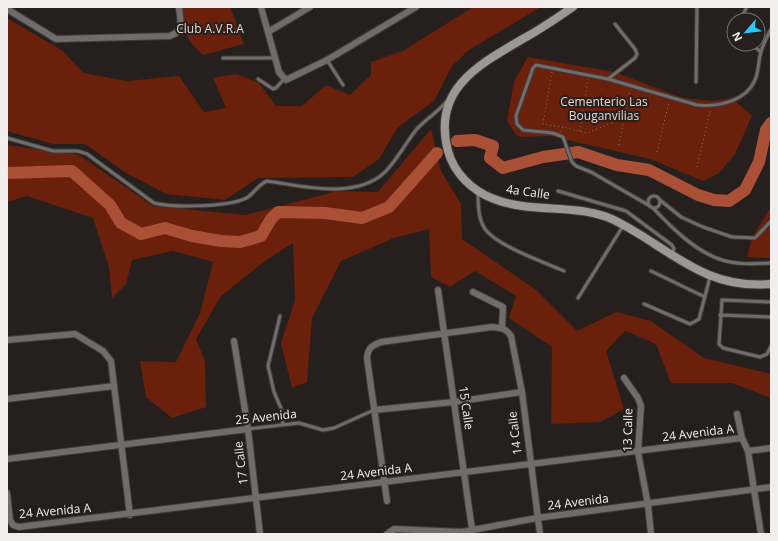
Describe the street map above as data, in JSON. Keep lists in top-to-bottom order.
{
  "streets": {
    "main road": ["4a Calle"],
    "street": [
      "15 Calle",
      "25 Avenida",
      "13 Calle",
      "14 Calle",
      "24 Avenida A",
      "17 Calle",
      "24 Avenida"
    ]
  },
  "crossings": [
    ["15 Calle", "25 Avenida"],
    ["15 Calle", "24 Avenida A"],
    ["15 Calle", "24 Avenida"],
    ["25 Avenida", "14 Calle"],
    ["25 Avenida", "17 Calle"],
    ["13 Calle", "24 Avenida A"],
    ["13 Calle", "24 Avenida"],
    ["14 Calle", "24 Avenida A"],
    ["14 Calle", "24 Avenida"],
    ["24 Avenida A", "17 Calle"]
  ],
  "parks": ["Club A.V.R.A", "Cementerio Las Bouganvilias"],
  "north": "bottom left"
}
